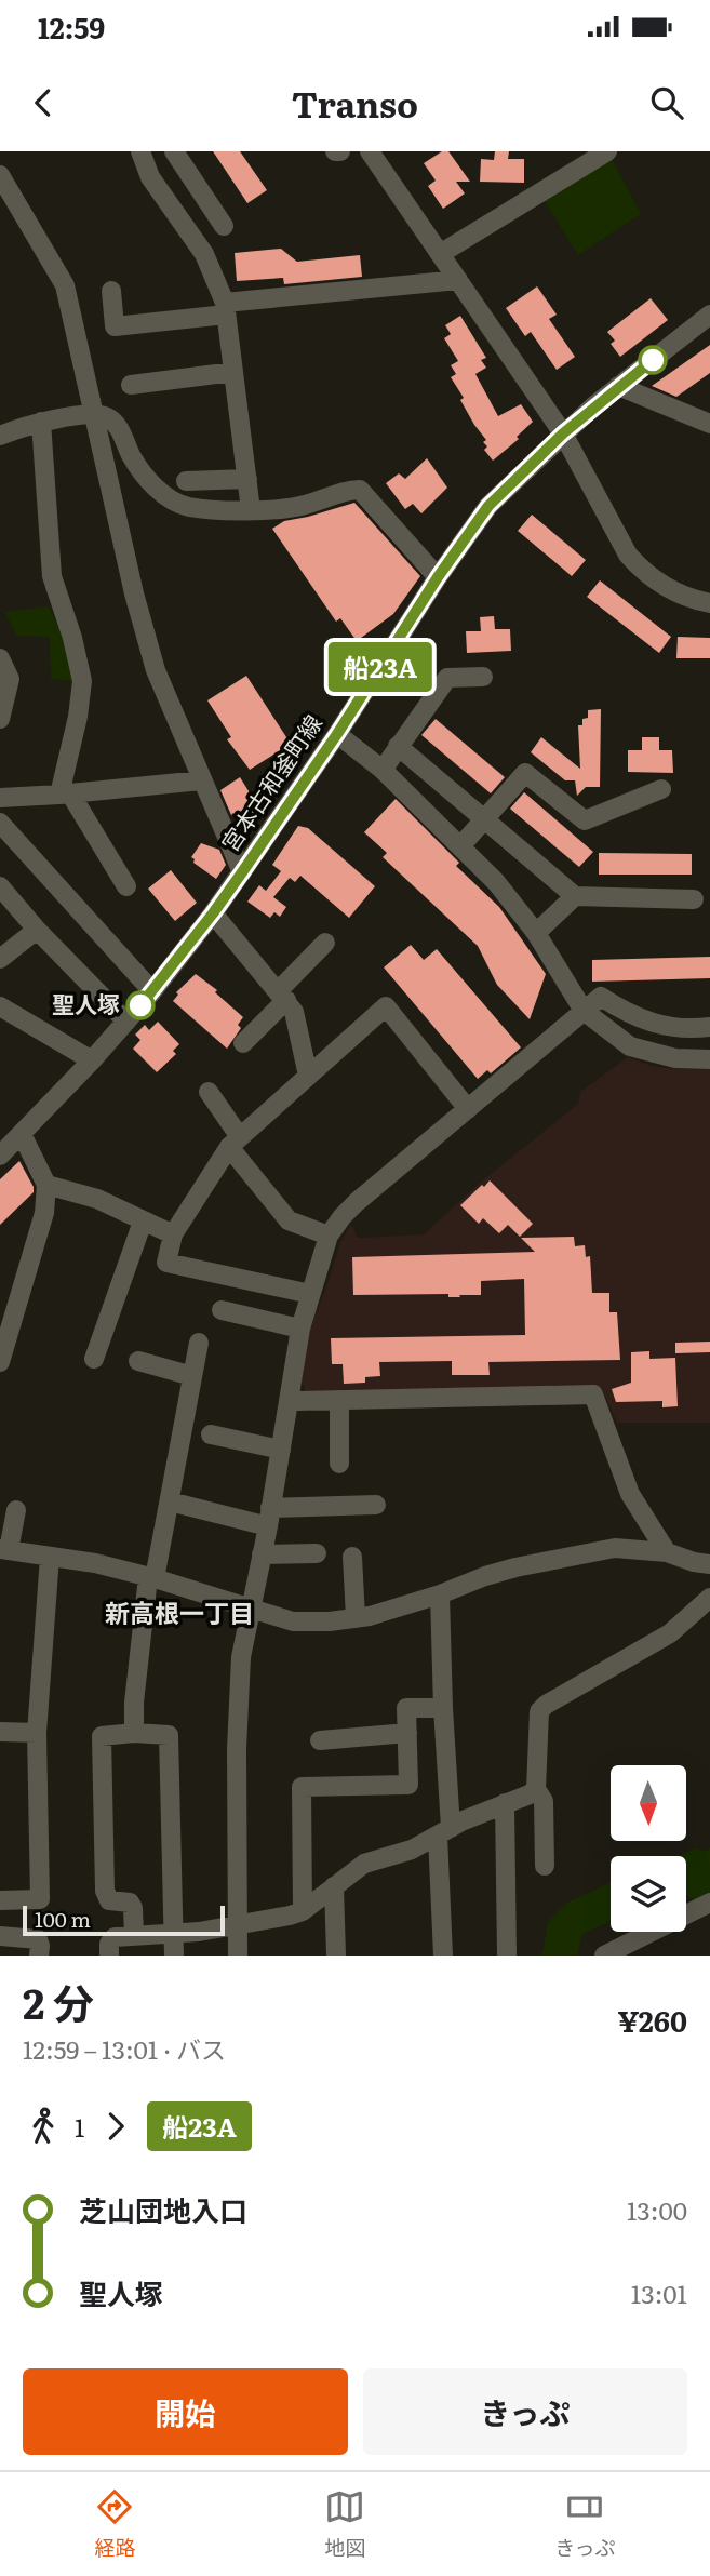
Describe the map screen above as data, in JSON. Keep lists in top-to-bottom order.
{
  "streets": {
    "street": ["宮本古和釜町線"]
  },
  "districts": ["新高根一丁目"],
  "places": ["聖人塚"],
  "lines": ["bus line 船23A"],
  "scale_bar": "100 m",
  "north": "bottom",
  "page": {
    "status": "12:59",
    "header": "Transo",
    "on_map": "船23A",
    "scale": "100 m",
    "heading": ["2 分", "12:59 – 13:01 · バス", "¥260"],
    "legs": ["1", "船23A"],
    "list": [
      {
        "name": "芝山団地入口",
        "value": "13:00"
      },
      {
        "name": "聖人塚",
        "value": "13:01"
      }
    ],
    "buttons": ["開始", "きっぷ"],
    "tabs": ["経路", "地図", "きっぷ"]
  }
}
